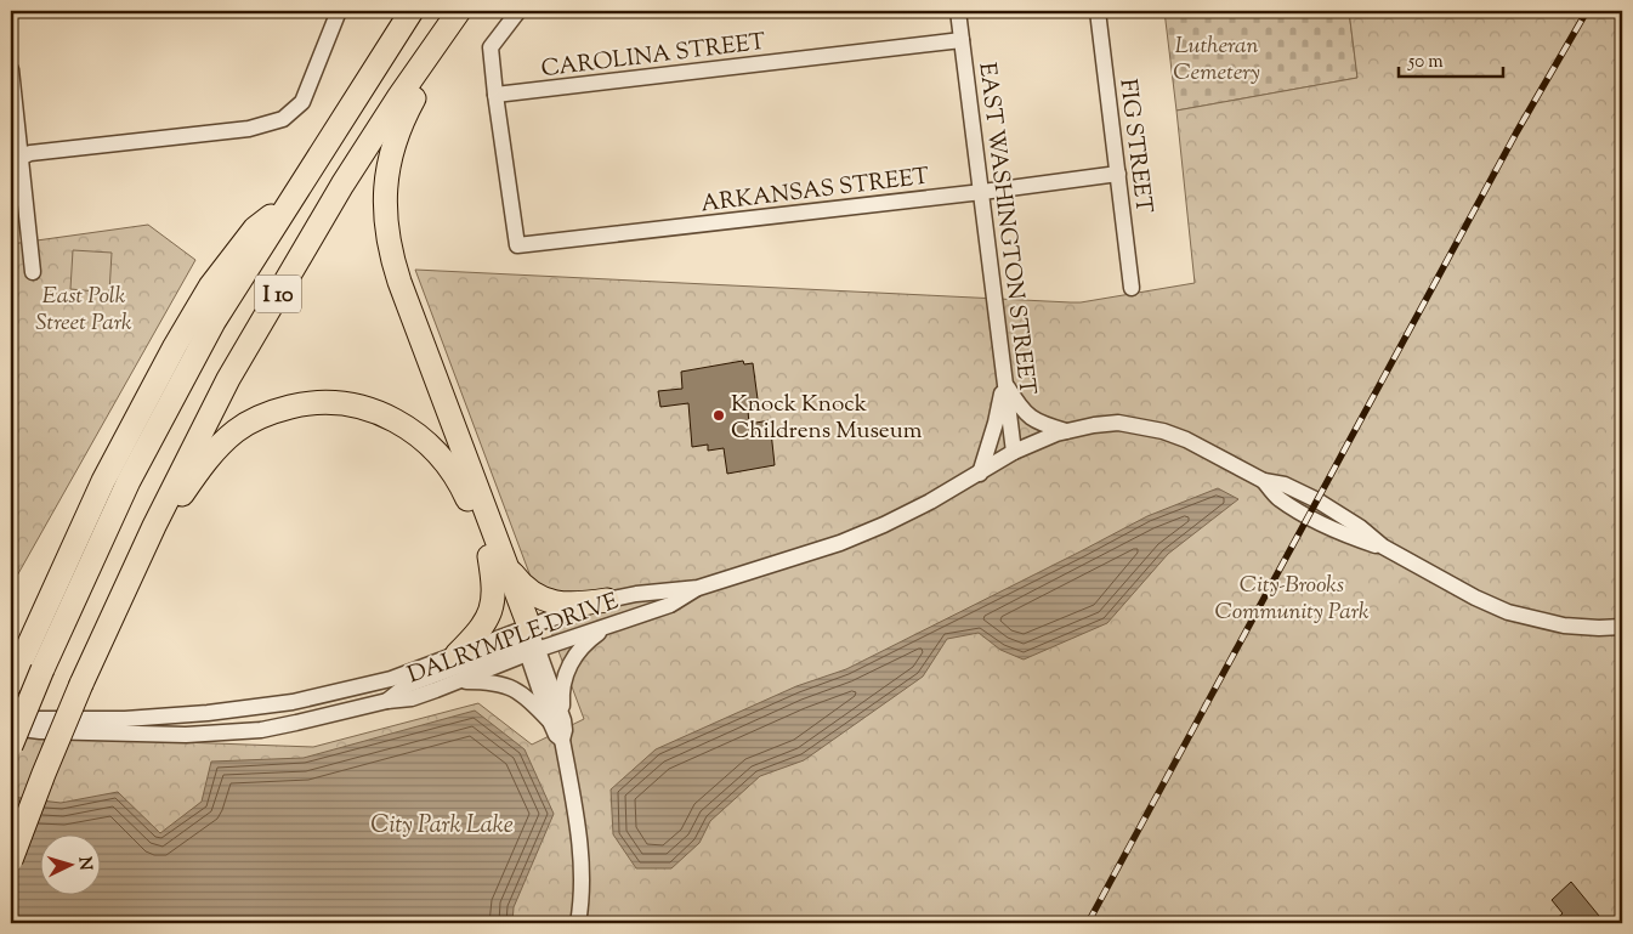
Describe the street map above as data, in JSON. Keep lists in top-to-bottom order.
{
  "streets": {
    "highway": ["I 10"],
    "street": [
      "CAROLINA STREET",
      "FIG STREET",
      "ARKANSAS STREET",
      "EAST WASHINGTON STREET",
      "DALRYMPLE DRIVE"
    ]
  },
  "crossings": [
    ["CAROLINA STREET", "ARKANSAS STREET"],
    ["CAROLINA STREET", "EAST WASHINGTON STREET"],
    ["FIG STREET", "ARKANSAS STREET"],
    ["ARKANSAS STREET", "EAST WASHINGTON STREET"],
    ["EAST WASHINGTON STREET", "DALRYMPLE DRIVE"]
  ],
  "water": ["City Park Lake"],
  "parks": ["Lutheran Cemetery", "East Polk Street Park", "City-Brooks Community Park"],
  "places": ["Knock Knock Childrens Museum"],
  "scale_bar": "50 m",
  "north": "right"
}
